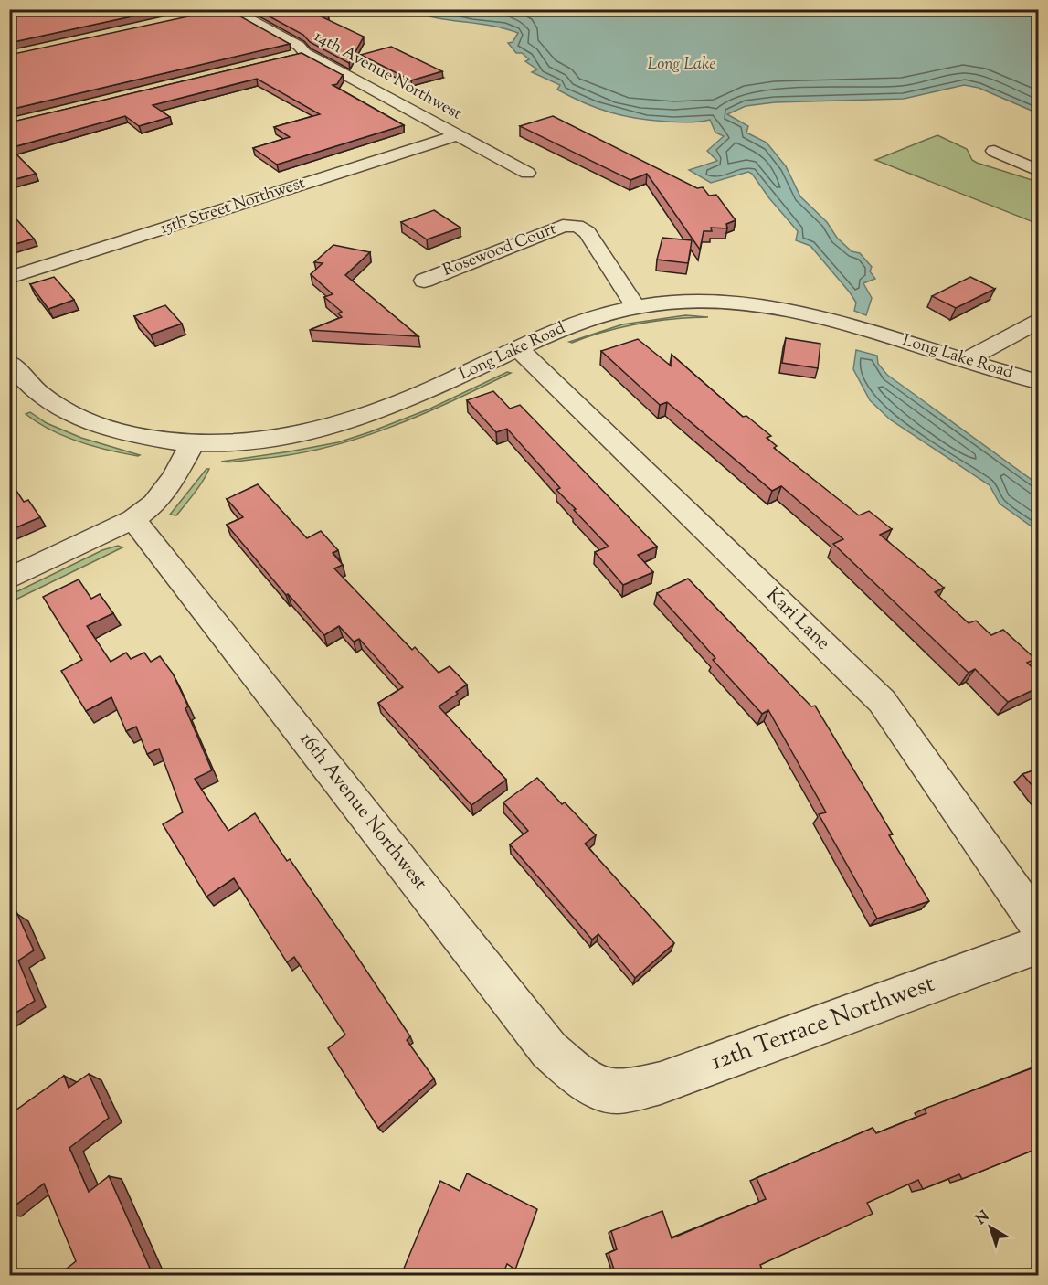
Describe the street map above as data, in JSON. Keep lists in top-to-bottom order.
{
  "streets": {
    "street": [
      "14th Avenue Northwest",
      "15th Street Northwest",
      "Rosewood Court",
      "Long Lake Road",
      "Kari Lane",
      "16th Avenue Northwest",
      "12th Terrace Northwest"
    ]
  },
  "crossings": [
    ["14th Avenue Northwest", "15th Street Northwest"],
    ["Rosewood Court", "Long Lake Road"],
    ["Long Lake Road", "Kari Lane"],
    ["16th Avenue Northwest", "12th Terrace Northwest"]
  ],
  "water": ["Long Lake"],
  "north": "top left"
}
